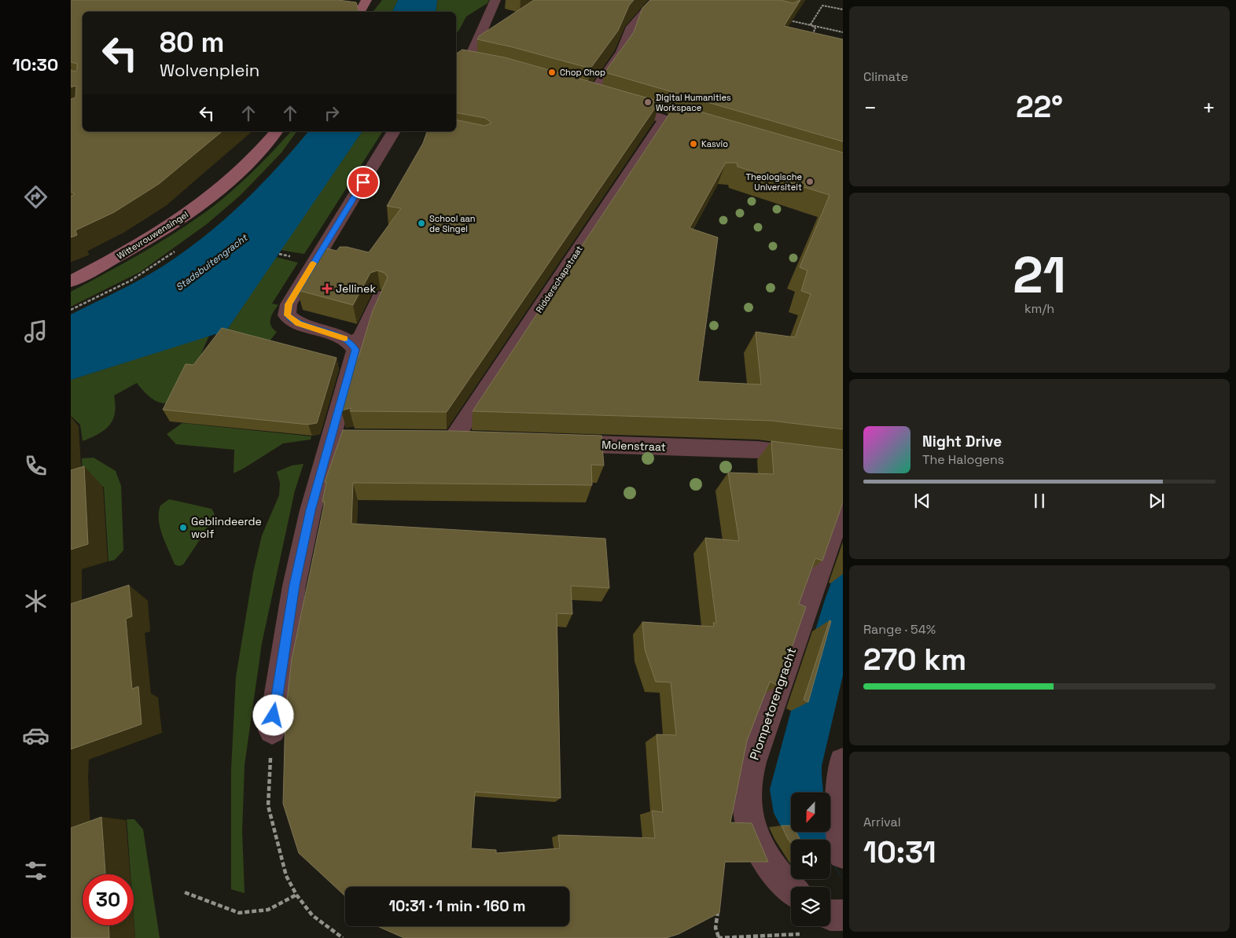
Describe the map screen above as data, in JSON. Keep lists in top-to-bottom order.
{
  "streets": {
    "street": [
      "Wittevrouwensingel",
      "Ridderschapstraat",
      "Molenstraat",
      "Plompetorengracht"
    ]
  },
  "water": ["Stadsbuitengracht"],
  "places": {
    "other": [
      "Chop Chop",
      "Digital Humanities Workspace",
      "Kasvio",
      "Theologische Universiteit",
      "School aan de Singel",
      "Geblindeerde wolf"
    ],
    "health": ["Jellinek"]
  },
  "north": "bottom",
  "page": {
    "tabs": "10:30",
    "tile": [
      "Climate",
      ["21", "km/h"],
      ["Range · 54%", "270 km"],
      ["Arrival", "10:31"]
    ],
    "turn": ["80 m", "Wolvenplein"],
    "heat": ["−", "22°", "+"],
    "song": ["Night Drive", "The Halogens"],
    "limit": "30",
    "trip": "10:31 · 1 min · 160 m"
  }
}
